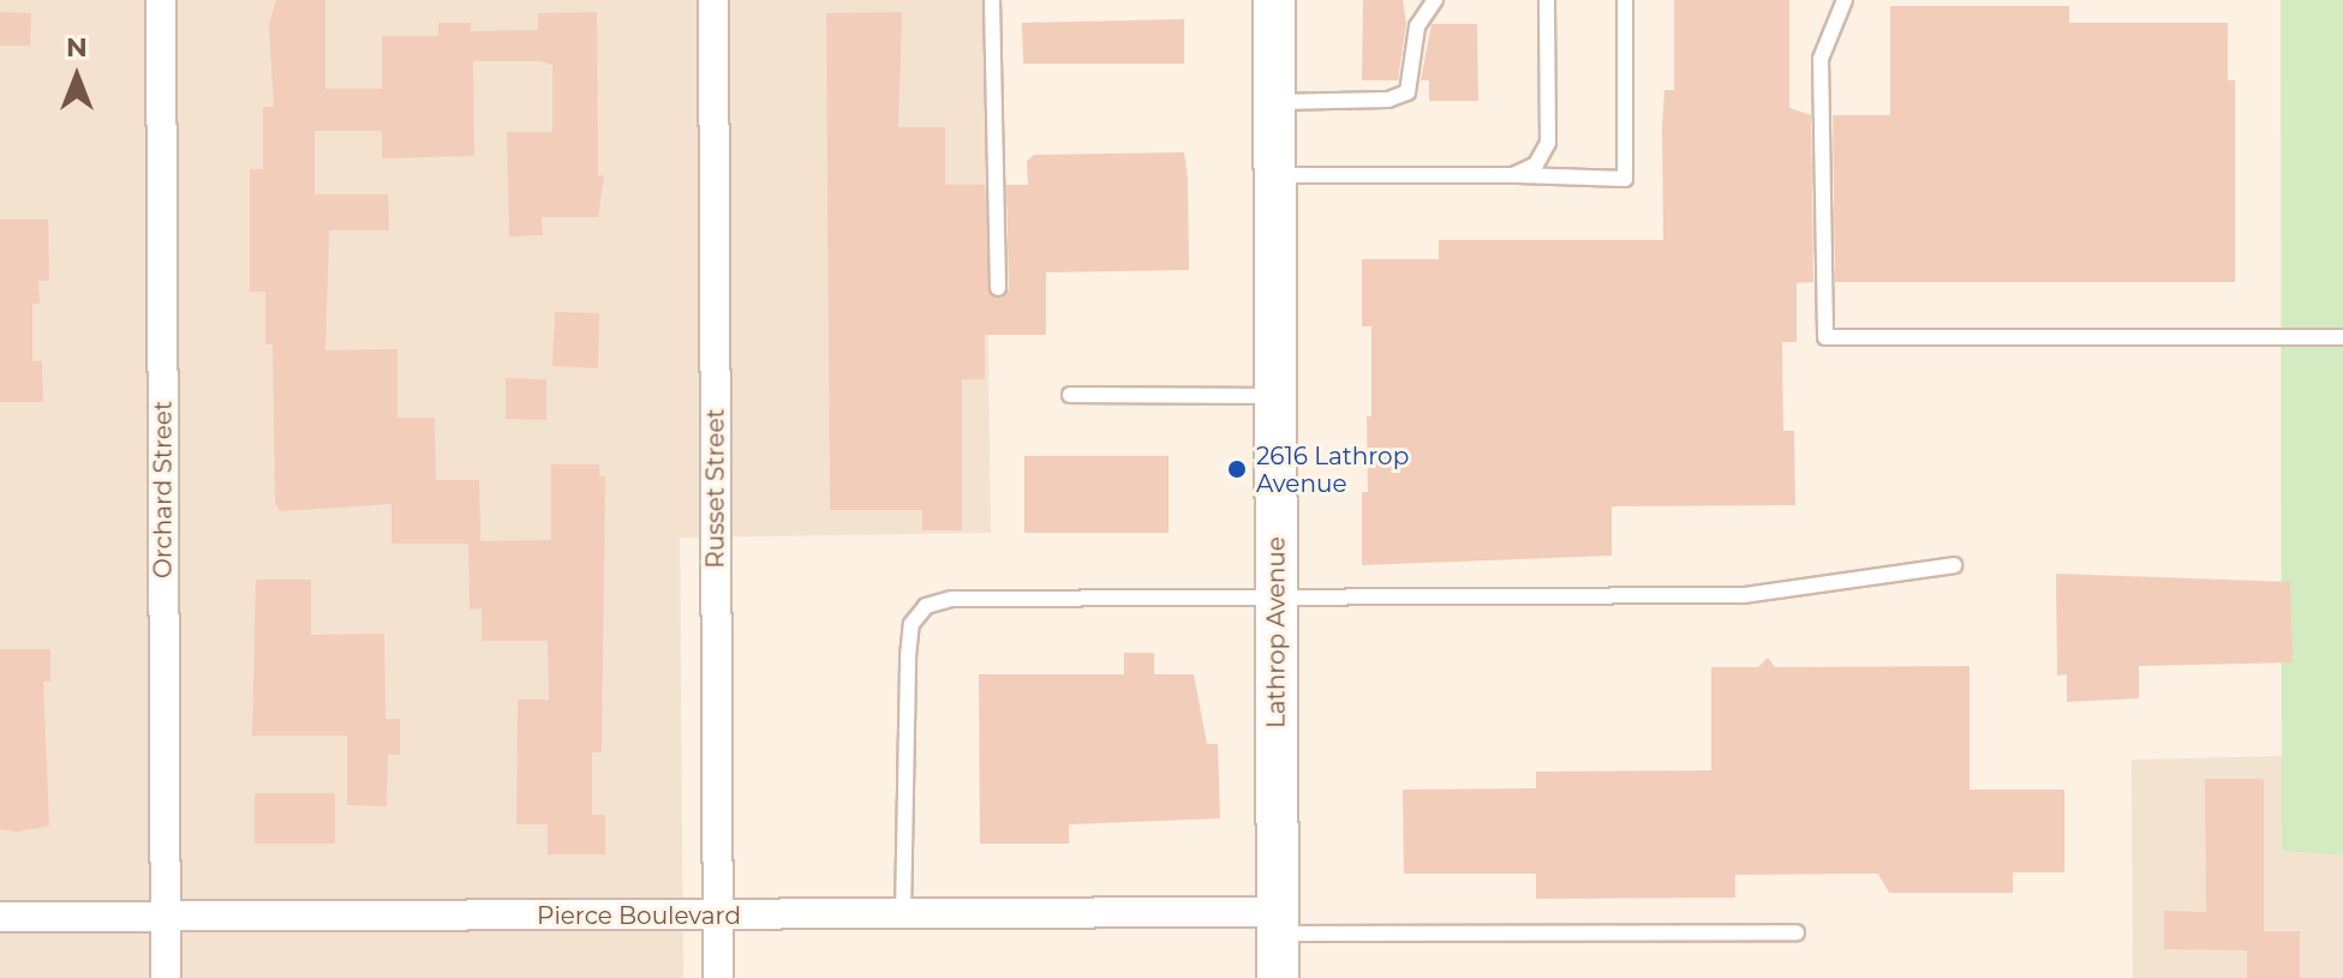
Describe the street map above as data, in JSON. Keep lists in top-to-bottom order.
{
  "streets": {
    "street": [
      "Russet Street",
      "Orchard Street",
      "Lathrop Avenue",
      "Pierce Boulevard"
    ]
  },
  "crossings": [
    ["Russet Street", "Pierce Boulevard"],
    ["Orchard Street", "Pierce Boulevard"],
    ["Lathrop Avenue", "Pierce Boulevard"]
  ],
  "places": ["2616 Lathrop Avenue"],
  "north": "top"
}
